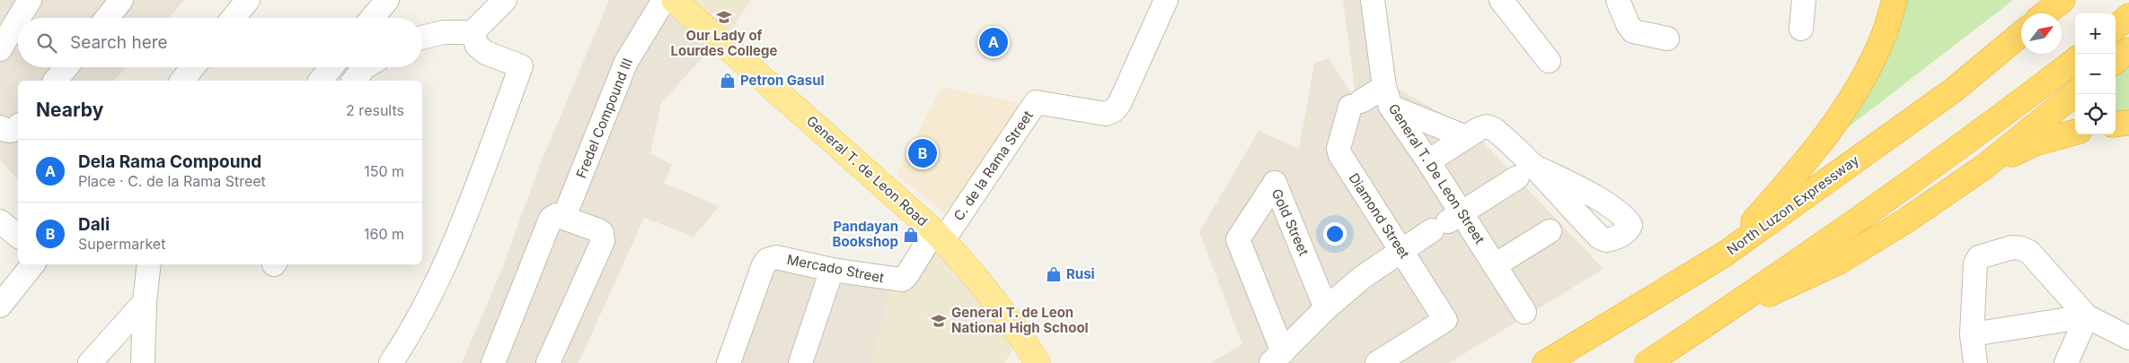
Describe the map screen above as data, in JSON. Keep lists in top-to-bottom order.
{
  "streets": {
    "highway": ["North Luzon Expressway"],
    "main road": ["General T. de Leon Road"],
    "street": [
      "Fredel Compound III",
      "C. de la Rama Street",
      "General T. De Leon Street",
      "Diamond Street",
      "Gold Street",
      "Mercado Street"
    ]
  },
  "crossings": [
    ["C. de la Rama Street", "General T. de Leon Road"],
    ["C. de la Rama Street", "Mercado Street"],
    ["General T. de Leon Road", "Mercado Street"],
    ["General T. De Leon Street", "Diamond Street"]
  ],
  "places": {
    "school or university": ["Our Lady of Lourdes College", "General T. de Leon National High School"],
    "shop": ["Petron Gasul", "Pandayan Bookshop", "Rusi"]
  },
  "north": "top right",
  "page": {
    "map_buttons": ["+", "−"],
    "search": "Search here",
    "pins": ["A", "B"],
    "heading": ["Nearby", "2 results"],
    "list": [
      {
        "mark": "A",
        "name": "Dela Rama Compound",
        "note": "Place · C. de la Rama Street",
        "value": "150 m"
      },
      {
        "mark": "B",
        "name": "Dali",
        "note": "Supermarket",
        "value": "160 m"
      }
    ]
  }
}
